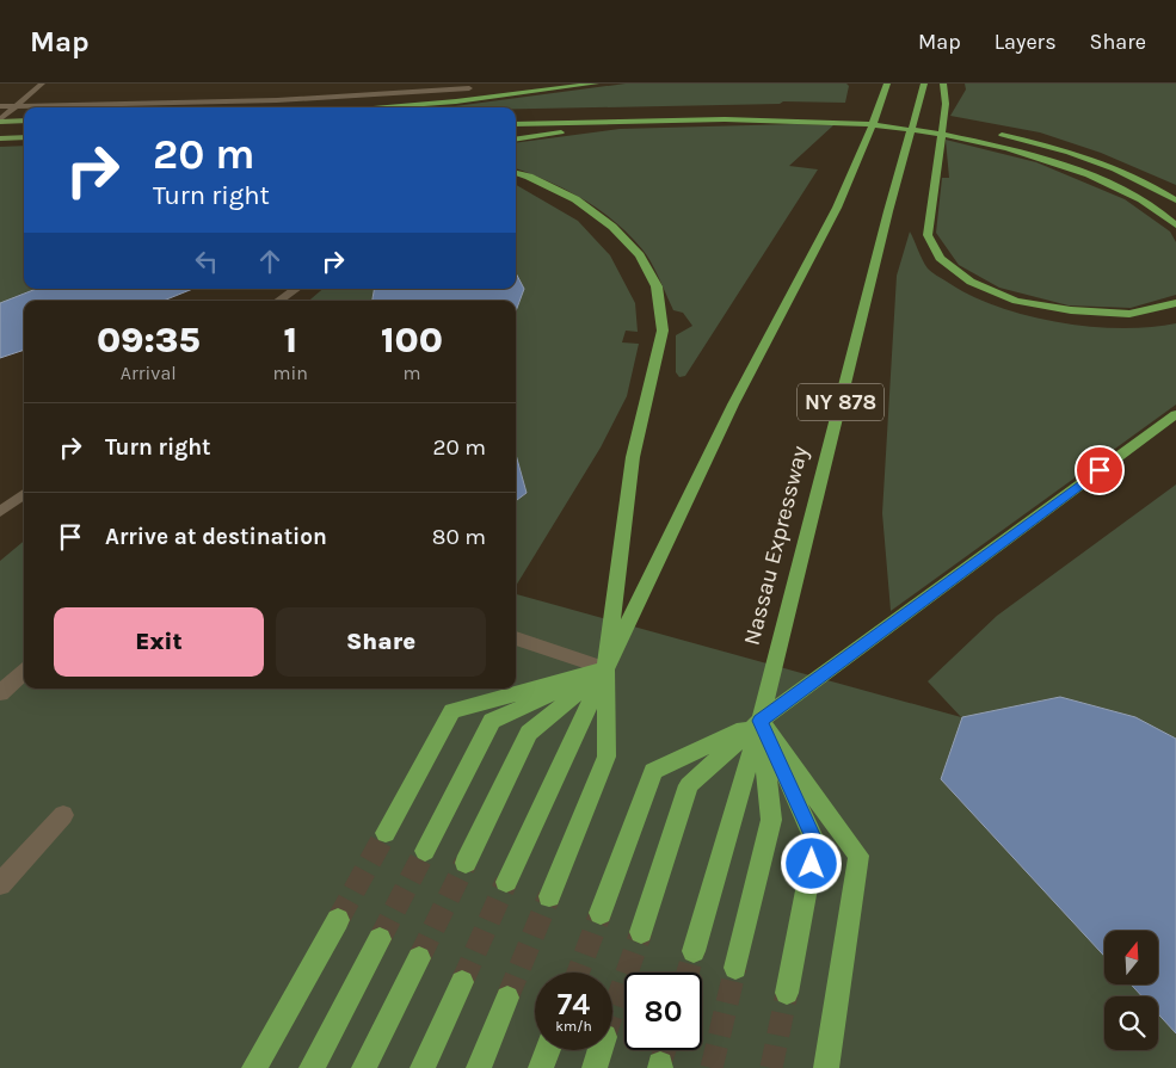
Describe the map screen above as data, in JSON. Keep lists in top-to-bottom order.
{
  "streets": {
    "highway": ["NY 878", "Nassau Expressway"]
  },
  "north": "top",
  "page": {
    "header": "Map",
    "nav": ["Map", "Layers", "Share"],
    "turn": ["20 m", "Turn right"],
    "eta": [
      "09:35",
      "Arrival",
      "1",
      "min",
      "100",
      "m"
    ],
    "list": [
      {
        "name": "Turn right",
        "value": "20 m"
      },
      {
        "name": "Arrive at destination",
        "value": "80 m"
      }
    ],
    "buttons": ["Exit", "Share"],
    "speed": "74 km/h",
    "limit": "80"
  }
}
